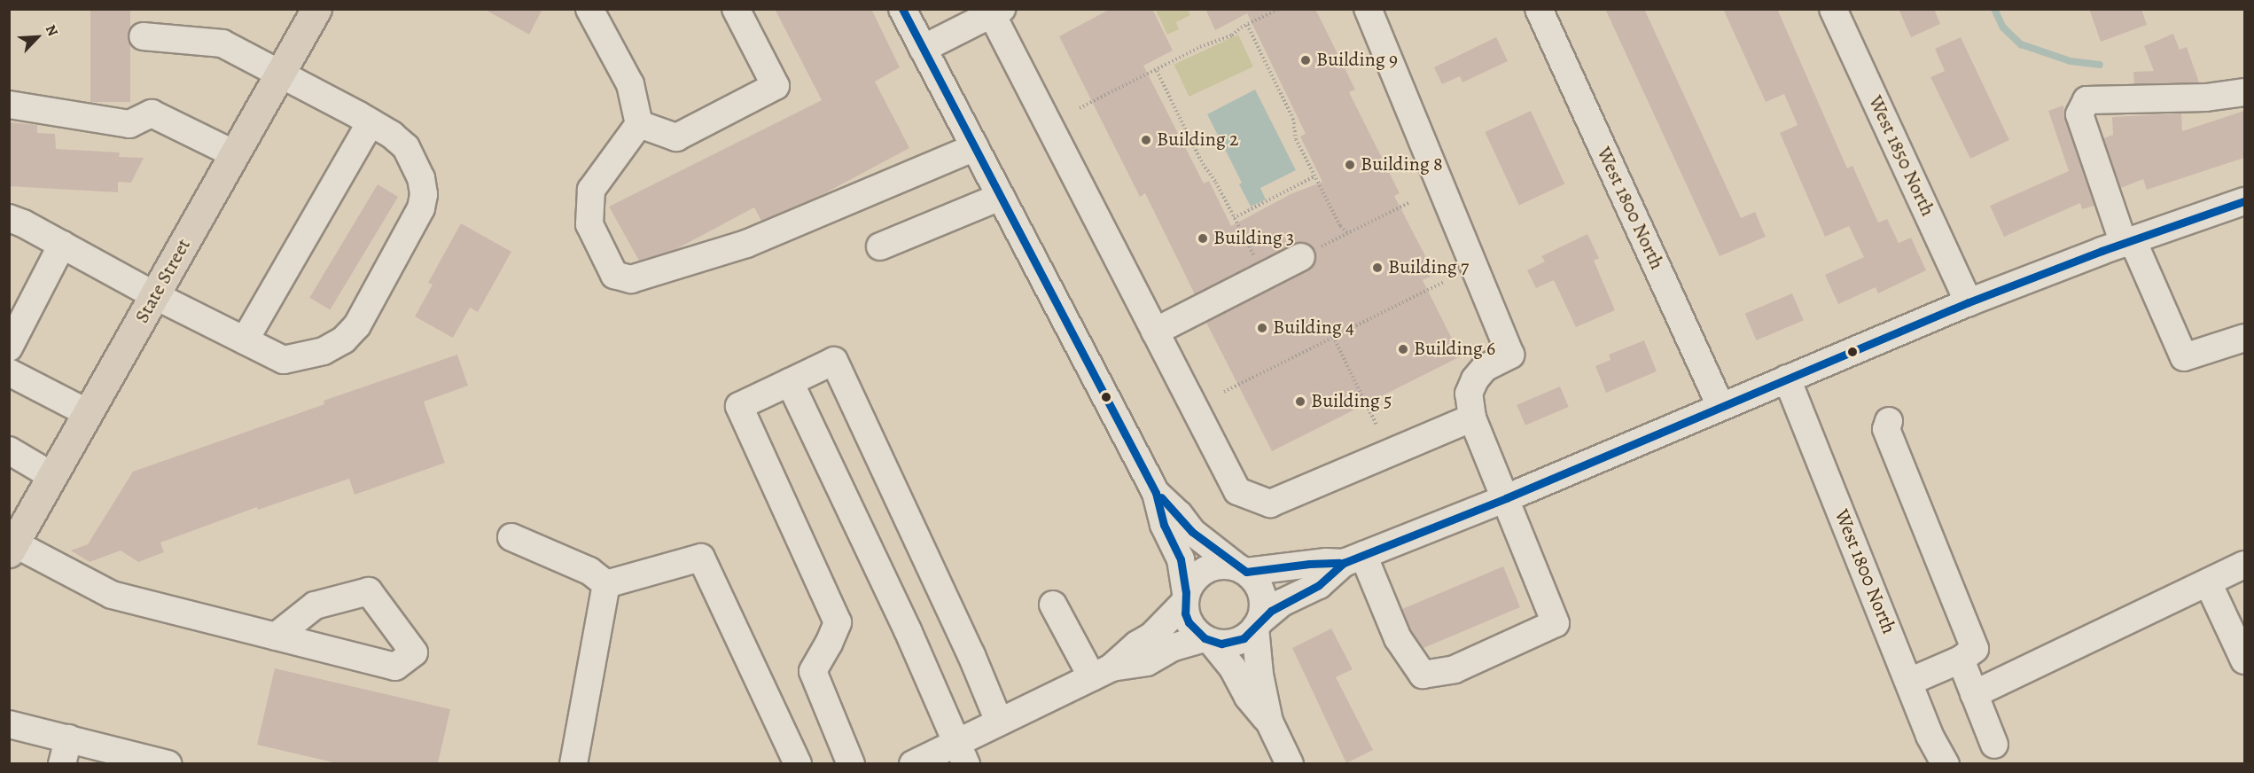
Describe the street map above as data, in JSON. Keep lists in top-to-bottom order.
{
  "streets": {
    "main road": ["State Street"],
    "street": ["West 1850 North", "West 1800 North"]
  },
  "places": [
    "Building 9",
    "Building 2",
    "Building 8",
    "Building 3",
    "Building 7",
    "Building 4",
    "Building 6",
    "Building 5"
  ],
  "north": "top right"
}
